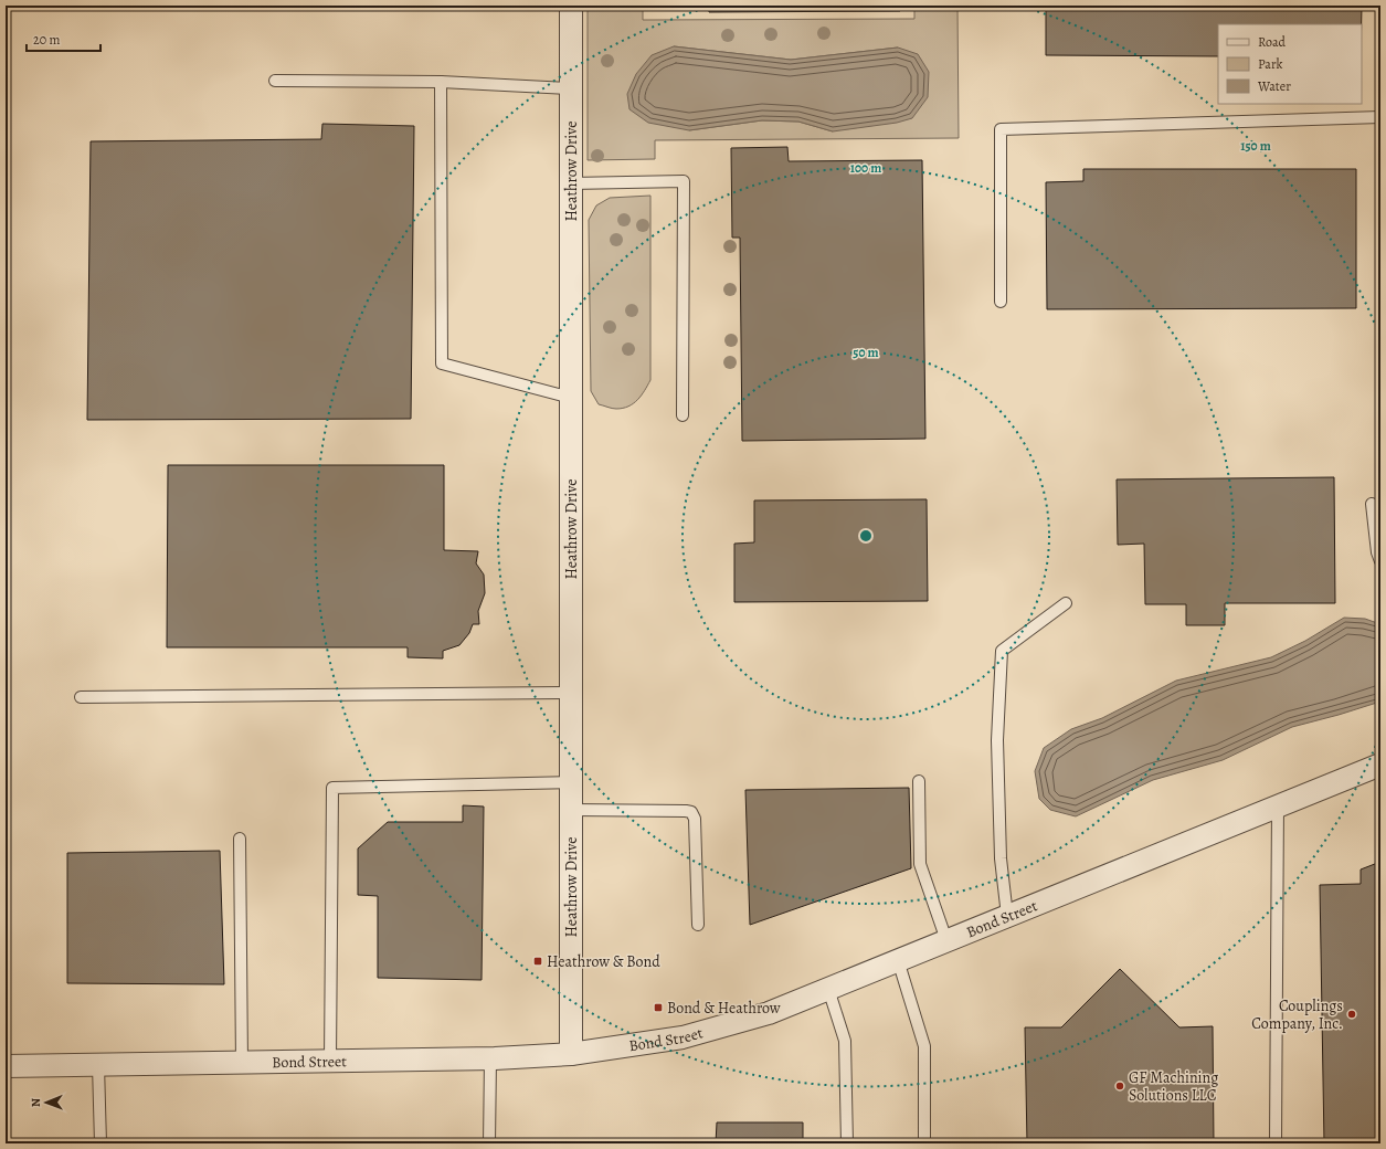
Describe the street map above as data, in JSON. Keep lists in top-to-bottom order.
{
  "streets": {
    "street": ["Heathrow Drive", "Bond Street"]
  },
  "crossings": [
    ["Heathrow Drive", "Bond Street"]
  ],
  "places": {
    "transit": ["Heathrow & Bond", "Bond & Heathrow"],
    "other": ["Couplings Company, Inc.", "GF Machining Solutions LLC"]
  },
  "legend": ["Road", "Park", "Water"],
  "scale_bar": "20 m",
  "north": "left",
  "rings": ["150 m", "100 m", "50 m"]
}
